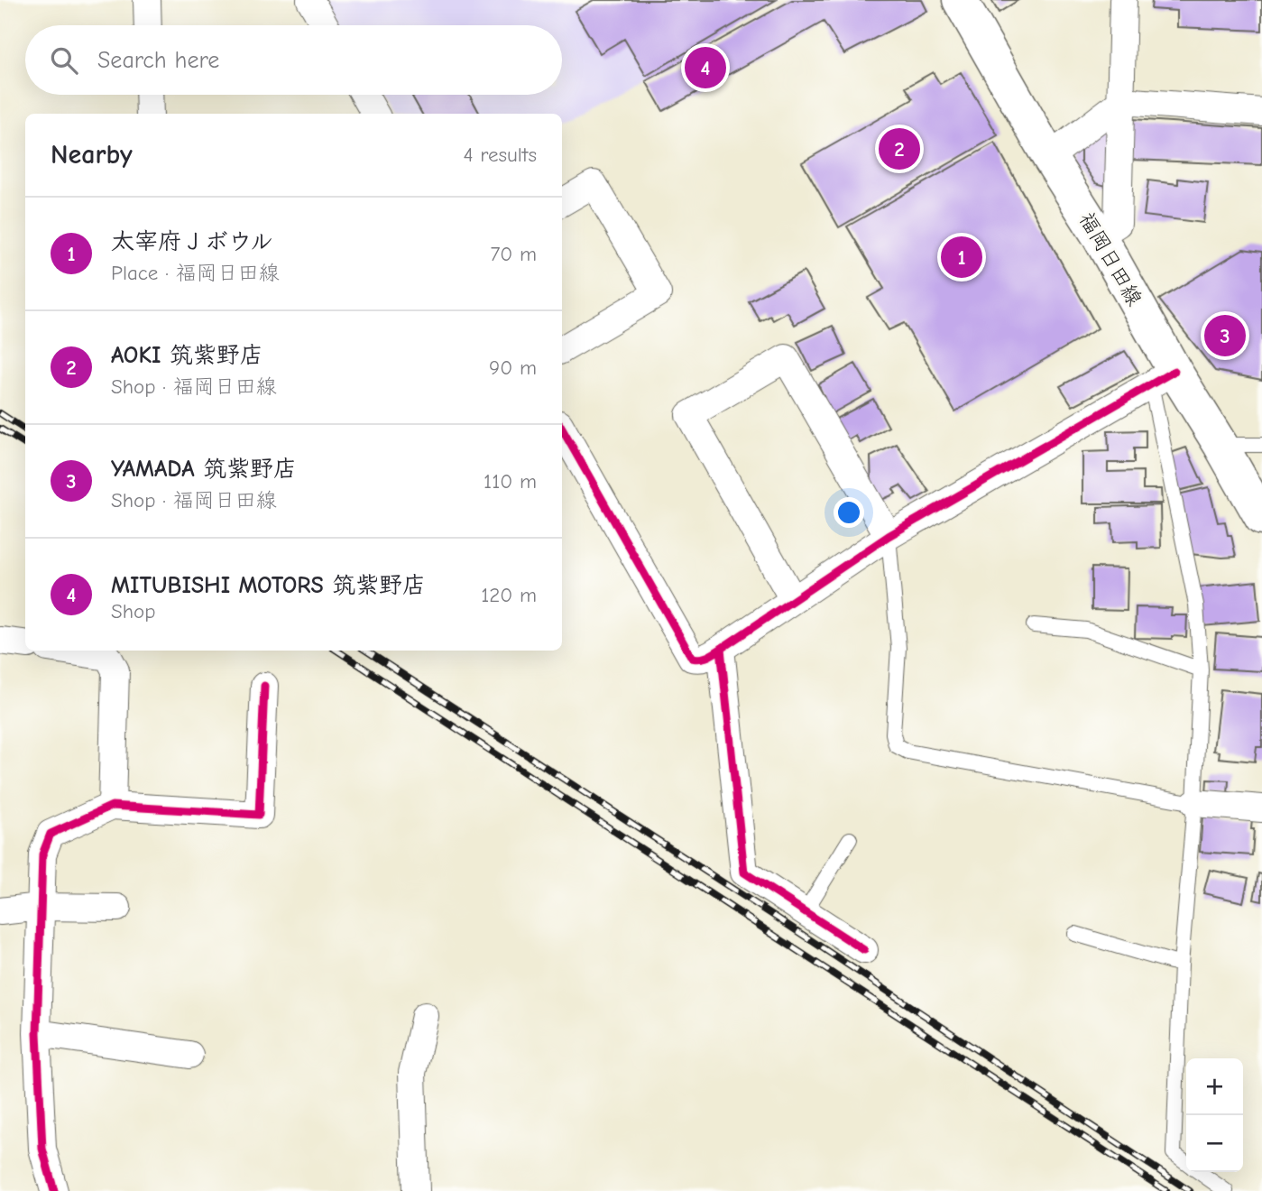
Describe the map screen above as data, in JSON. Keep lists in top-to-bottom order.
{
  "streets": {
    "main road": ["福岡日田線"]
  },
  "page": {
    "search": "Search here",
    "pins": [
      "4",
      "2",
      "1",
      "3"
    ],
    "heading": ["Nearby", "4 results"],
    "list": [
      {
        "mark": "1",
        "name": "太宰府Ｊボウル",
        "note": "Place · 福岡日田線",
        "value": "70 m"
      },
      {
        "mark": "2",
        "name": "AOKI 筑紫野店",
        "note": "Shop · 福岡日田線",
        "value": "90 m"
      },
      {
        "mark": "3",
        "name": "YAMADA 筑紫野店",
        "note": "Shop · 福岡日田線",
        "value": "110 m"
      },
      {
        "mark": "4",
        "name": "MITUBISHI MOTORS 筑紫野店",
        "note": "Shop",
        "value": "120 m"
      }
    ],
    "map_buttons": ["+", "−"]
  }
}
